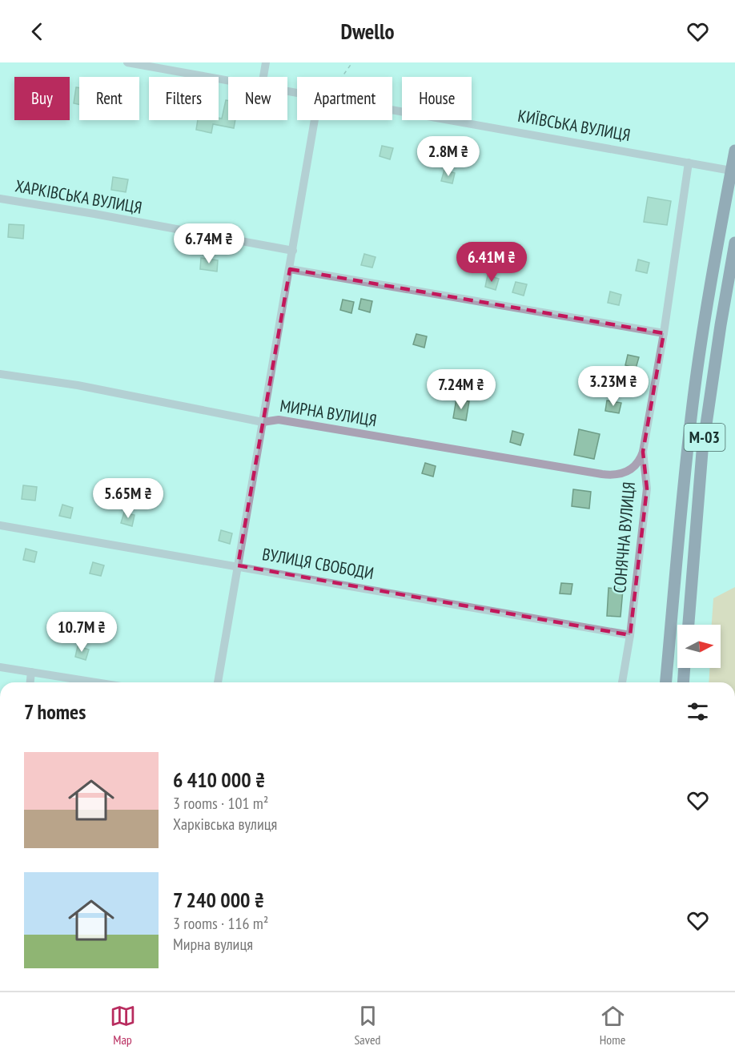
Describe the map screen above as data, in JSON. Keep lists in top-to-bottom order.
{
  "streets": {
    "highway": ["М-03"],
    "street": [
      "КИЇВСЬКА ВУЛИЦЯ",
      "ХАРКІВСЬКА ВУЛИЦЯ",
      "МИРНА ВУЛИЦЯ",
      "СОНЯЧНА ВУЛИЦЯ",
      "ВУЛИЦЯ СВОБОДИ"
    ]
  },
  "crossings": [
    ["КИЇВСЬКА ВУЛИЦЯ", "М-03"],
    ["КИЇВСЬКА ВУЛИЦЯ", "СОНЯЧНА ВУЛИЦЯ"],
    ["МИРНА ВУЛИЦЯ", "СОНЯЧНА ВУЛИЦЯ"],
    ["СОНЯЧНА ВУЛИЦЯ", "ВУЛИЦЯ СВОБОДИ"]
  ],
  "north": "right",
  "page": {
    "header": "Dwello",
    "chip": [
      "Buy",
      "Rent",
      "Filters",
      "New",
      "Apartment",
      "House"
    ],
    "price": [
      "2.8M ₴",
      "6.74M ₴",
      "6.41M ₴",
      "3.23M ₴",
      "7.24M ₴",
      "5.65M ₴",
      "10.7M ₴"
    ],
    "heading": "7 homes",
    "list": [
      {
        "name": "6 410 000 ₴",
        "note": "3 rooms · 101 m² · Харківська вулиця"
      },
      {
        "name": "7 240 000 ₴",
        "note": "3 rooms · 116 m² · Мирна вулиця"
      }
    ],
    "tabs": ["Map", "Saved", "Home"]
  }
}
